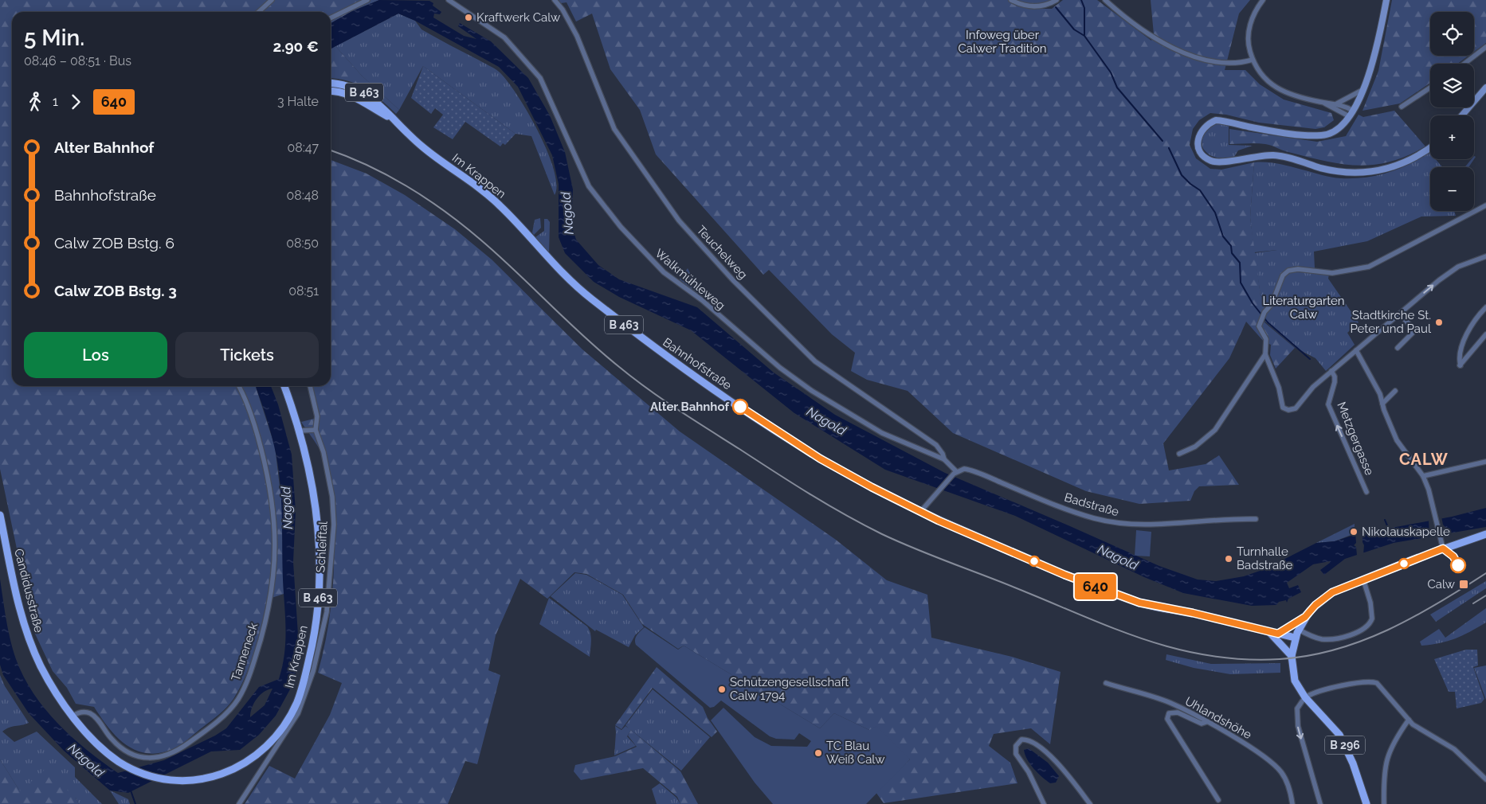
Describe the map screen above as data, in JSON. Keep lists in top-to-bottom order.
{
  "streets": {
    "main road": [
      "B 463",
      "Im Krappen",
      "Bahnhofstraße",
      "Candidusstraße",
      "B 296"
    ],
    "street": [
      "Teuchelweg",
      "Walkmühleweg",
      "Metzgergasse",
      "Badstraße",
      "Schleiftal",
      "Tanneneck",
      "Uhlandshöhe"
    ]
  },
  "crossings": [
    ["Im Krappen", "Bahnhofstraße"],
    ["Im Krappen", "Candidusstraße"],
    ["Teuchelweg", "Walkmühleweg"],
    ["Walkmühleweg", "Badstraße"],
    ["Bahnhofstraße", "B 296"],
    ["Candidusstraße", "Tanneneck"]
  ],
  "one_way": ["Metzgergasse"],
  "districts": ["CALW"],
  "water": ["Nagold"],
  "parks": ["Infoweg über Calwer Tradition", "Literaturgarten Calw"],
  "places": {
    "other": [
      "Kraftwerk Calw",
      "Stadtkirche St. Peter und Paul",
      "Alter Bahnhof",
      "Nikolauskapelle",
      "Turnhalle Badstraße",
      "Schützengesellschaft Calw 1794",
      "TC Blau Weiß Calw"
    ],
    "transit": ["Calw"]
  },
  "lines": ["bus line 640"],
  "page": {
    "on_map": "640",
    "map_buttons": ["+", "−"],
    "heading": ["5 Min.", "08:46 – 08:51 · Bus", "2.90 €"],
    "legs": ["1", "640", "3 Halte"],
    "list": [
      {
        "name": "Alter Bahnhof",
        "value": "08:47"
      },
      {
        "name": "Bahnhofstraße",
        "value": "08:48"
      },
      {
        "name": "Calw ZOB Bstg. 6",
        "value": "08:50"
      },
      {
        "name": "Calw ZOB Bstg. 3",
        "value": "08:51"
      }
    ],
    "buttons": ["Los", "Tickets"]
  }
}
